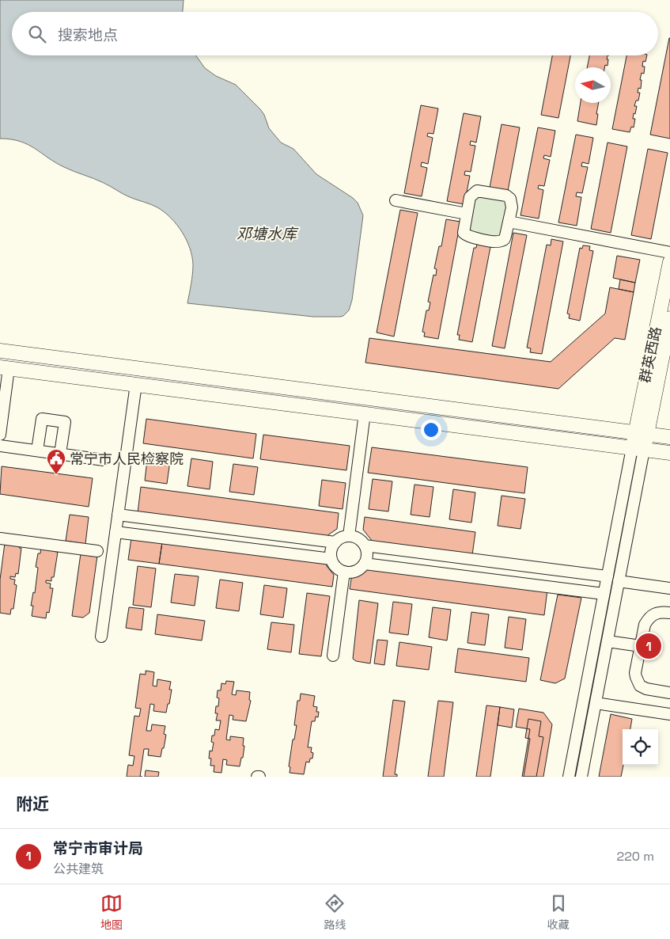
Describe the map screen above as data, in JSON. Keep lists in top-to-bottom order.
{
  "streets": {
    "main road": ["群英西路"]
  },
  "water": ["邓塘水库"],
  "places": {
    "public building": ["常宁市人民检察院"]
  },
  "north": "left",
  "page": {
    "search": "搜索地点",
    "pins": "1",
    "heading": "附近",
    "list": [
      {
        "mark": "1",
        "name": "常宁市审计局",
        "note": "公共建筑",
        "value": "220 m"
      }
    ],
    "nav": ["地图", "路线", "收藏"]
  }
}
